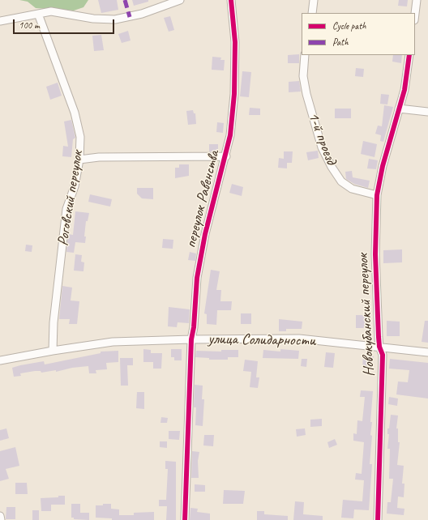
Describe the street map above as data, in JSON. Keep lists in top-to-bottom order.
{
  "streets": {
    "street": [
      "1-й проезд",
      "Роговский переулок",
      "переулок Равенства",
      "Новокубанский переулок",
      "улица Солидарности"
    ]
  },
  "crossings": [
    ["1-й проезд", "Новокубанский переулок"],
    ["Роговский переулок", "улица Солидарности"],
    ["переулок Равенства", "улица Солидарности"],
    ["Новокубанский переулок", "улица Солидарности"]
  ],
  "legend": ["Cycle path", "Path"],
  "scale_bar": "100 m"
}
